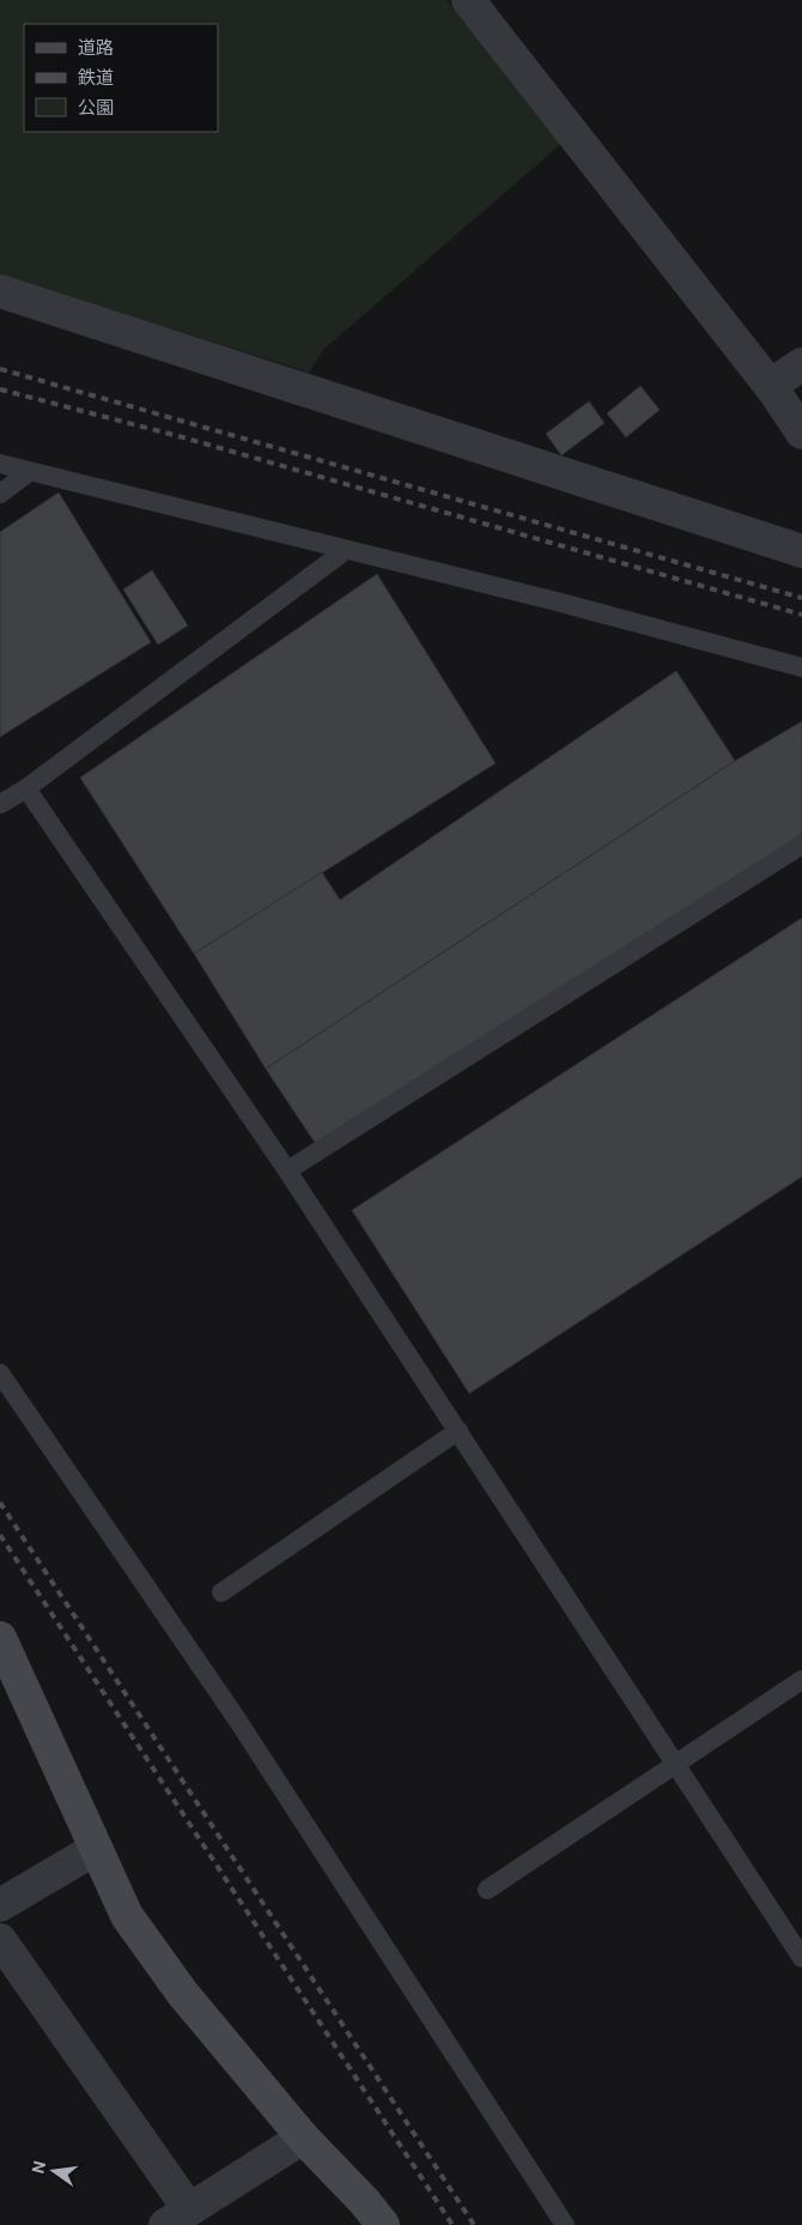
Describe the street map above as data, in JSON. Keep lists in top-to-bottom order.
{
  "legend": ["道路", "鉄道", "公園"],
  "north": "left"
}
